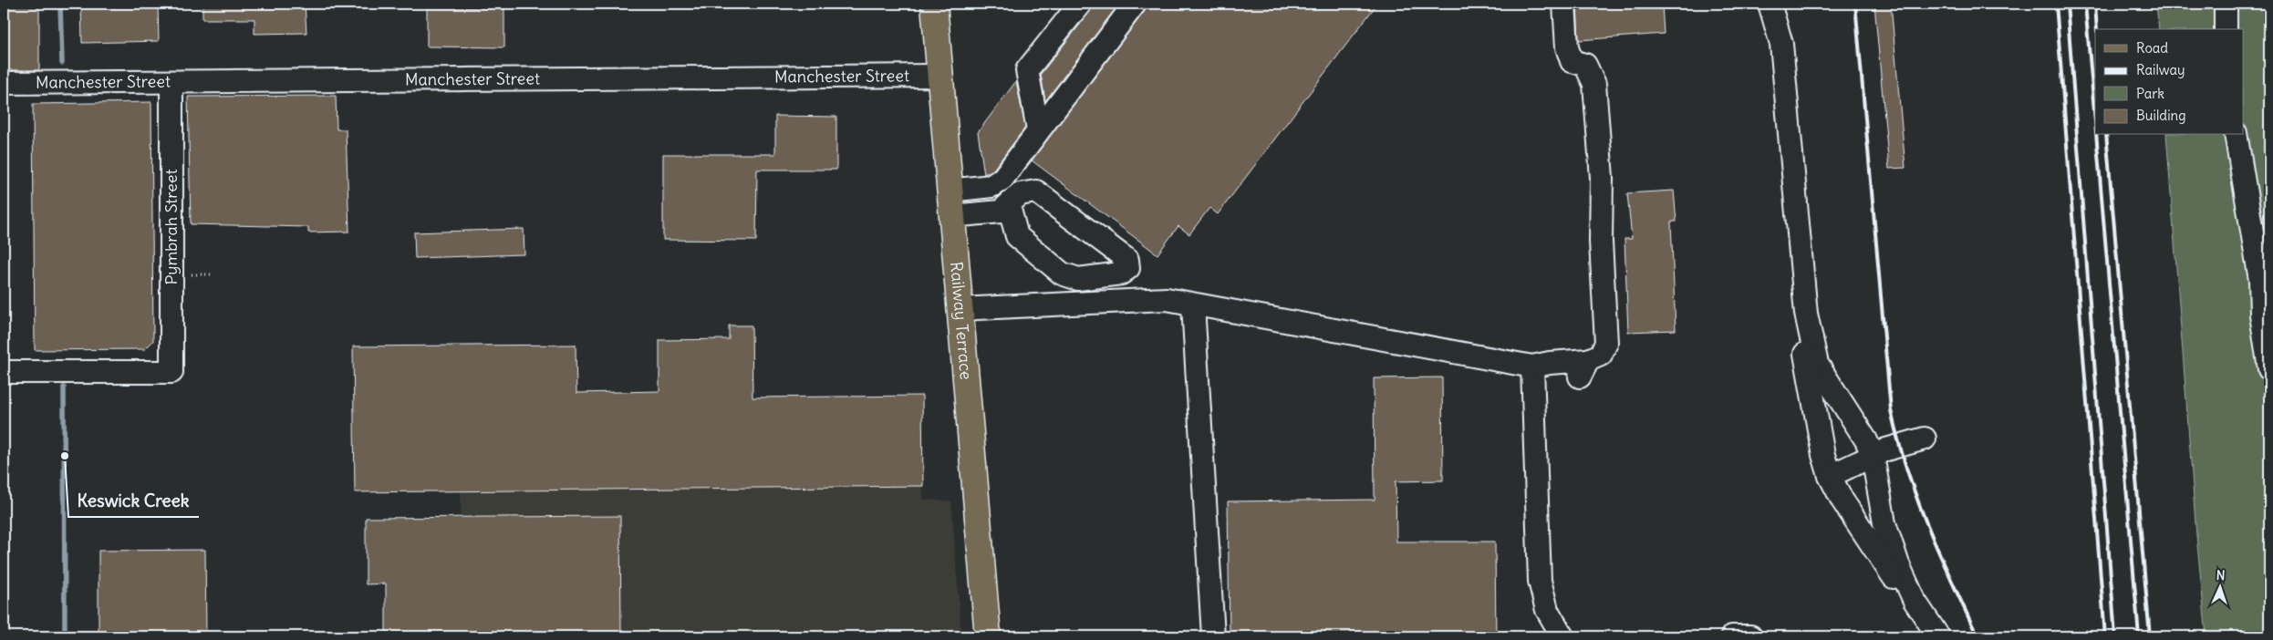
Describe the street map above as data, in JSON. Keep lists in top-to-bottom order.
{
  "streets": {
    "main road": ["Railway Terrace"],
    "street": ["Manchester Street", "Pymbrah Street"]
  },
  "crossings": [
    ["Manchester Street", "Pymbrah Street"],
    ["Manchester Street", "Railway Terrace"]
  ],
  "places": ["Keswick Creek"],
  "legend": [
    "Road",
    "Railway",
    "Park",
    "Building"
  ],
  "north": "top"
}
